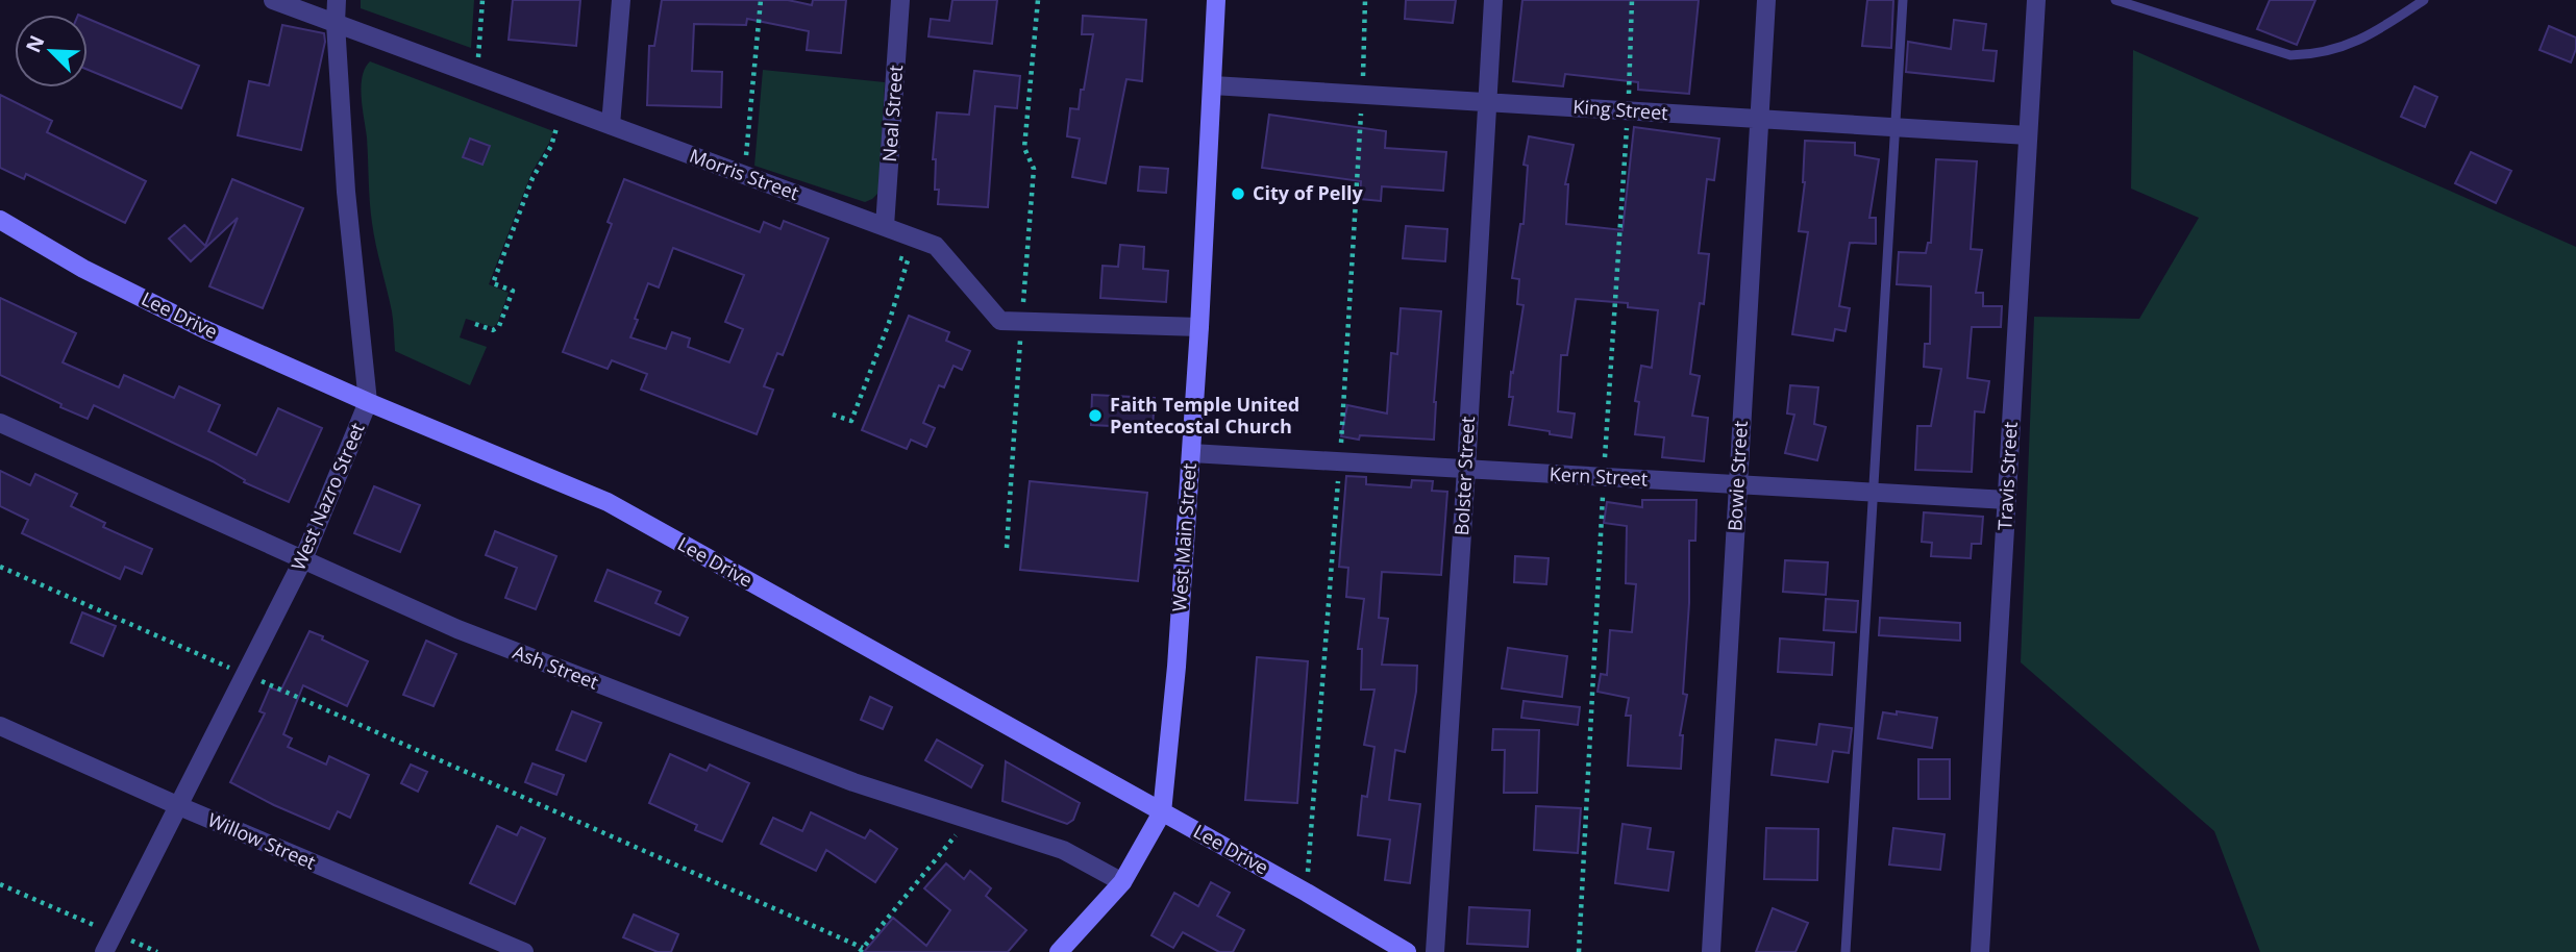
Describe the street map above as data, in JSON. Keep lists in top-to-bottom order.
{
  "streets": {
    "main road": ["Lee Drive", "West Main Street"],
    "street": [
      "King Street",
      "Neal Street",
      "Morris Street",
      "Bolster Street",
      "Bowie Street",
      "Travis Street",
      "Kern Street",
      "West Nazro Street",
      "Ash Street",
      "Willow Street"
    ]
  },
  "crossings": [
    ["King Street", "Bolster Street"],
    ["King Street", "Bowie Street"],
    ["King Street", "Travis Street"],
    ["King Street", "West Main Street"],
    ["Neal Street", "Morris Street"],
    ["Morris Street", "West Nazro Street"],
    ["Morris Street", "West Main Street"],
    ["Lee Drive", "West Nazro Street"],
    ["Lee Drive", "West Main Street"],
    ["Bolster Street", "Kern Street"],
    ["Bowie Street", "Kern Street"],
    ["Travis Street", "Kern Street"],
    ["Kern Street", "West Main Street"],
    ["West Nazro Street", "Ash Street"],
    ["West Nazro Street", "Willow Street"],
    ["West Main Street", "Ash Street"]
  ],
  "places": ["City of Pelly", "Faith Temple United Pentecostal Church"],
  "north": "top left"
}
